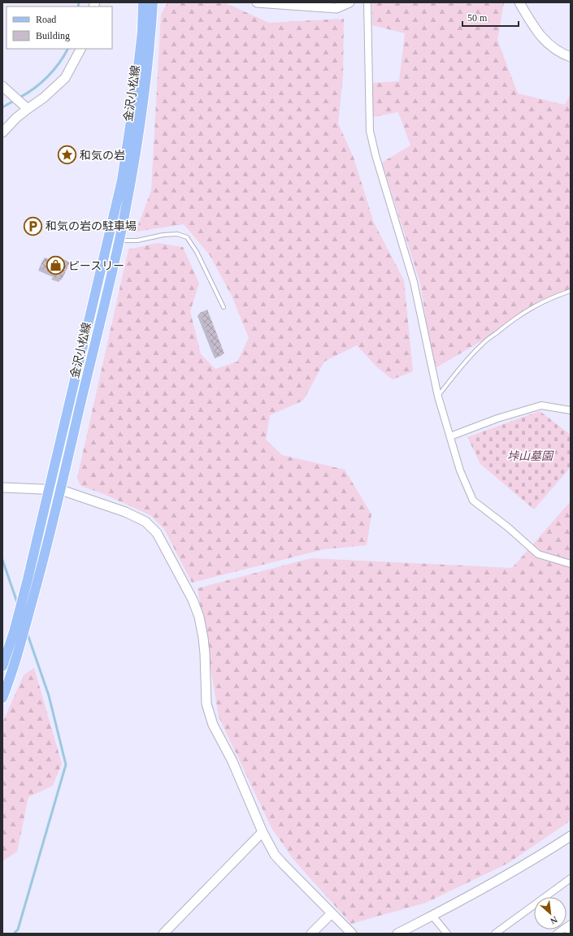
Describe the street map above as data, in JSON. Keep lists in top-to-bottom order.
{
  "streets": {
    "main road": ["金沢小松線"]
  },
  "parks": ["垰山墓園"],
  "places": {
    "place": ["和気の岩"],
    "parking": ["和気の岩の駐車場"],
    "shop": ["ピースリー"]
  },
  "legend": ["Road", "Building"],
  "scale_bar": "50 m",
  "north": "bottom right"
}
